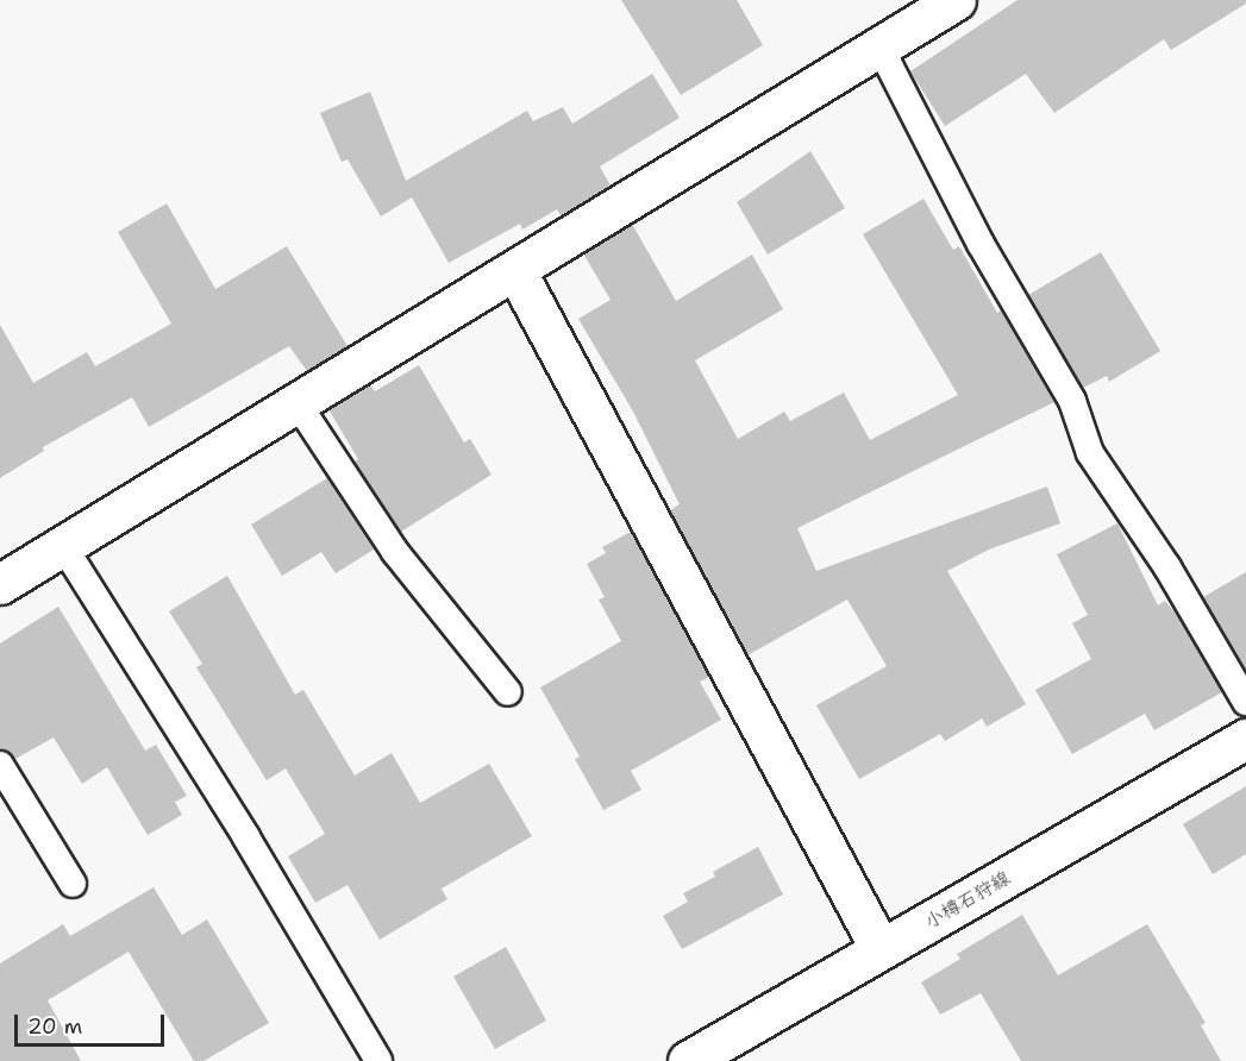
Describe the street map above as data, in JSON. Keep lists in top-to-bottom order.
{
  "streets": {
    "street": ["小樽石狩線"]
  },
  "scale_bar": "20 m"
}
